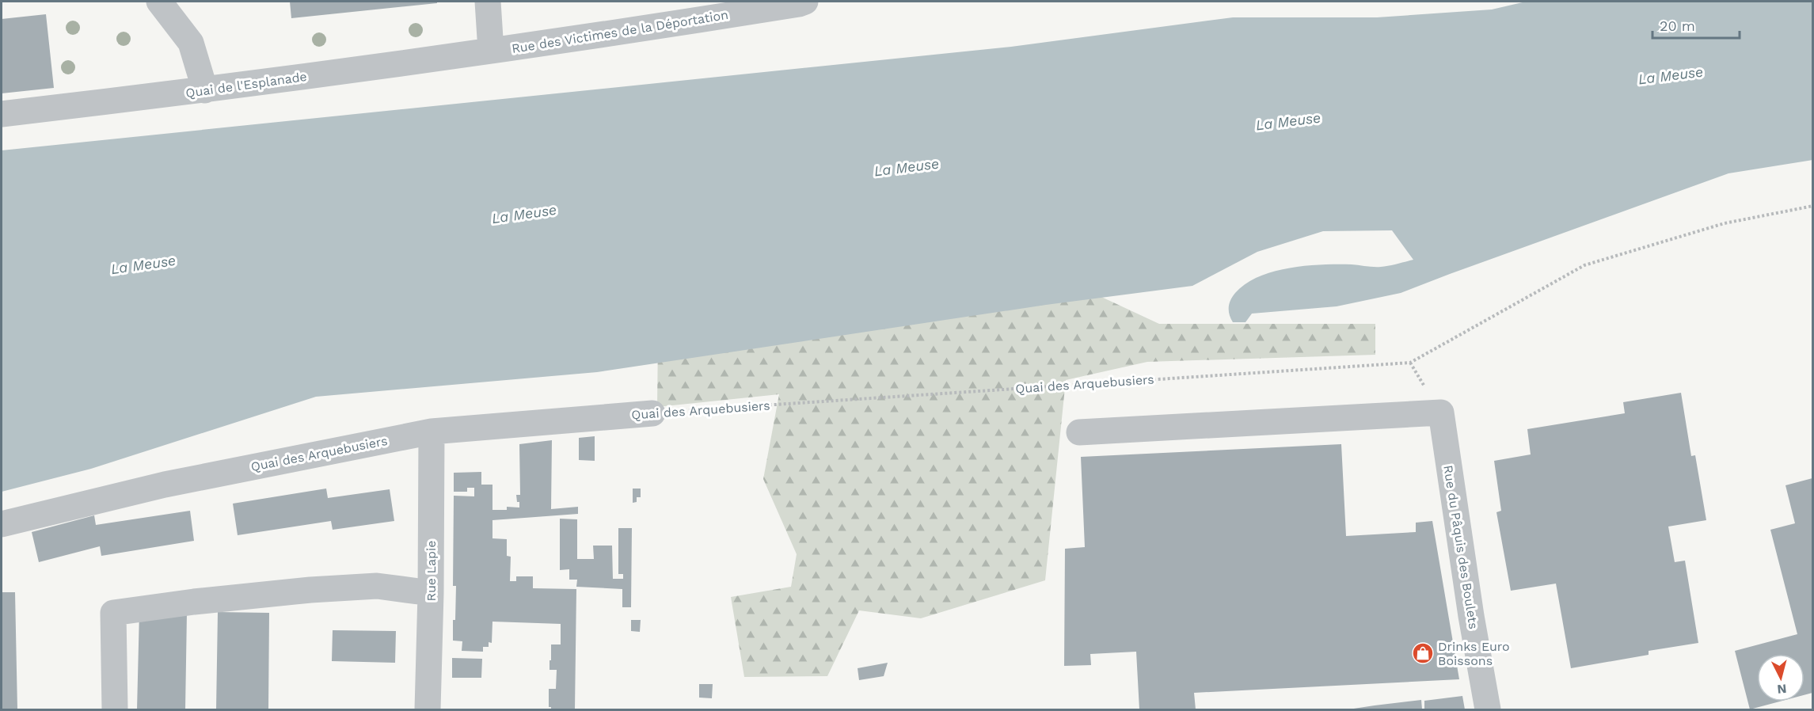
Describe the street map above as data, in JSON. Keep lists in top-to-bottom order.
{
  "streets": {
    "street": [
      "Rue des Victimes de la Déportation",
      "Quai de l'Esplanade",
      "Quai des Arquebusiers",
      "Rue du Pâquis des Boulets",
      "Rue Lapie"
    ]
  },
  "crossings": [
    ["Rue des Victimes de la Déportation", "Quai de l'Esplanade"],
    ["Quai des Arquebusiers", "Rue Lapie"]
  ],
  "water": ["La Meuse"],
  "places": {
    "shop": ["Drinks Euro Boissons"]
  },
  "scale_bar": "20 m",
  "north": "bottom"
}
